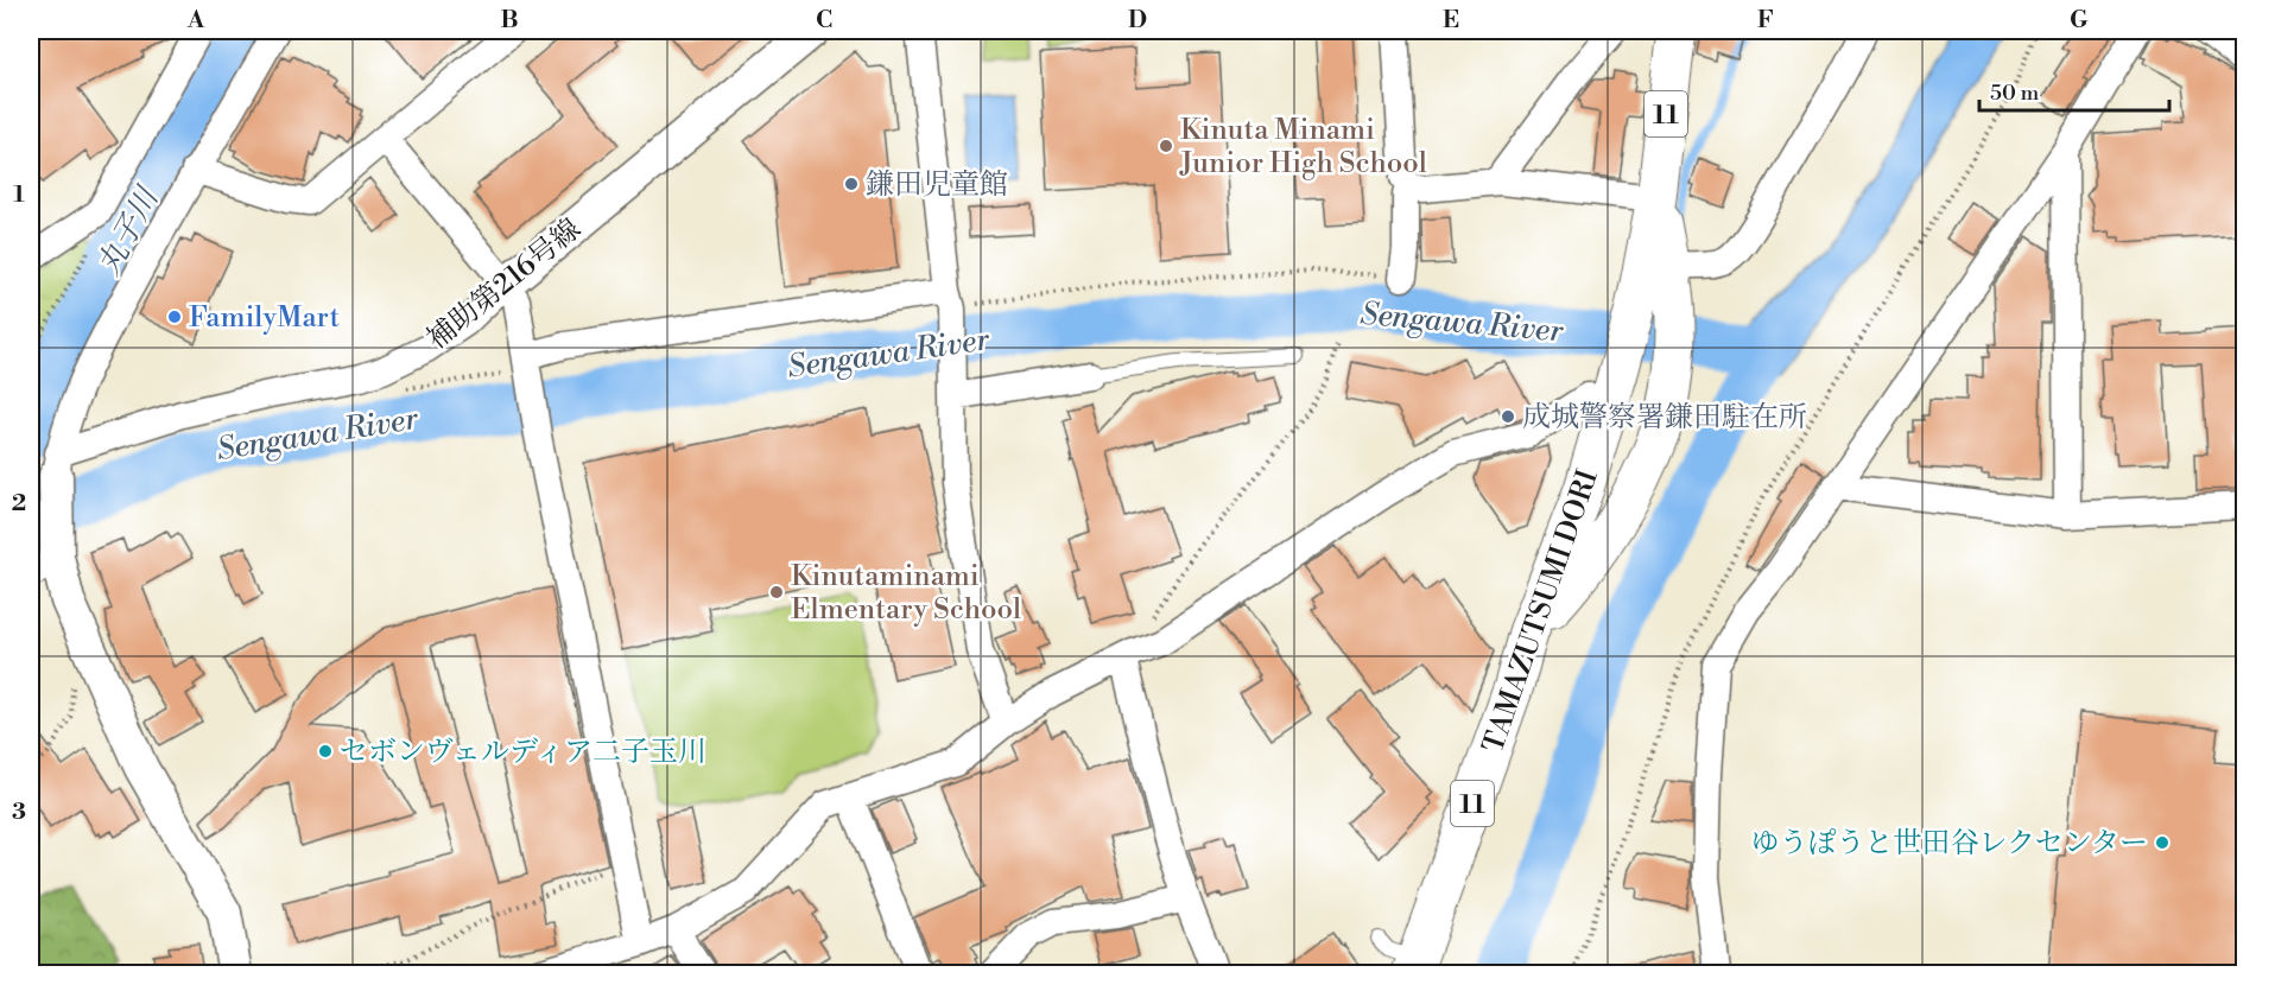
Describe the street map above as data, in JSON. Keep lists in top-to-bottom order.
{
  "streets": {
    "main road": ["11", "TAMAZUTSUMI DORI"],
    "street": ["補助第216号線"]
  },
  "crossings": [
    ["11", "TAMAZUTSUMI DORI"]
  ],
  "water": ["丸子川", "Sengawa River"],
  "places": [
    "Kinuta Minami Junior High School",
    "鎌田児童館",
    "FamilyMart",
    "成城警察署鎌田駐在所",
    "Kinutaminami Elmentary School",
    "セボンヴェルディア二子玉川",
    "ゆうぽうと世田谷レクセンター"
  ],
  "scale_bar": "50 m",
  "grid": {
    "columns": [
      "A",
      "B",
      "C",
      "D",
      "E",
      "F",
      "G"
    ],
    "rows": ["1", "2", "3"]
  }
}
